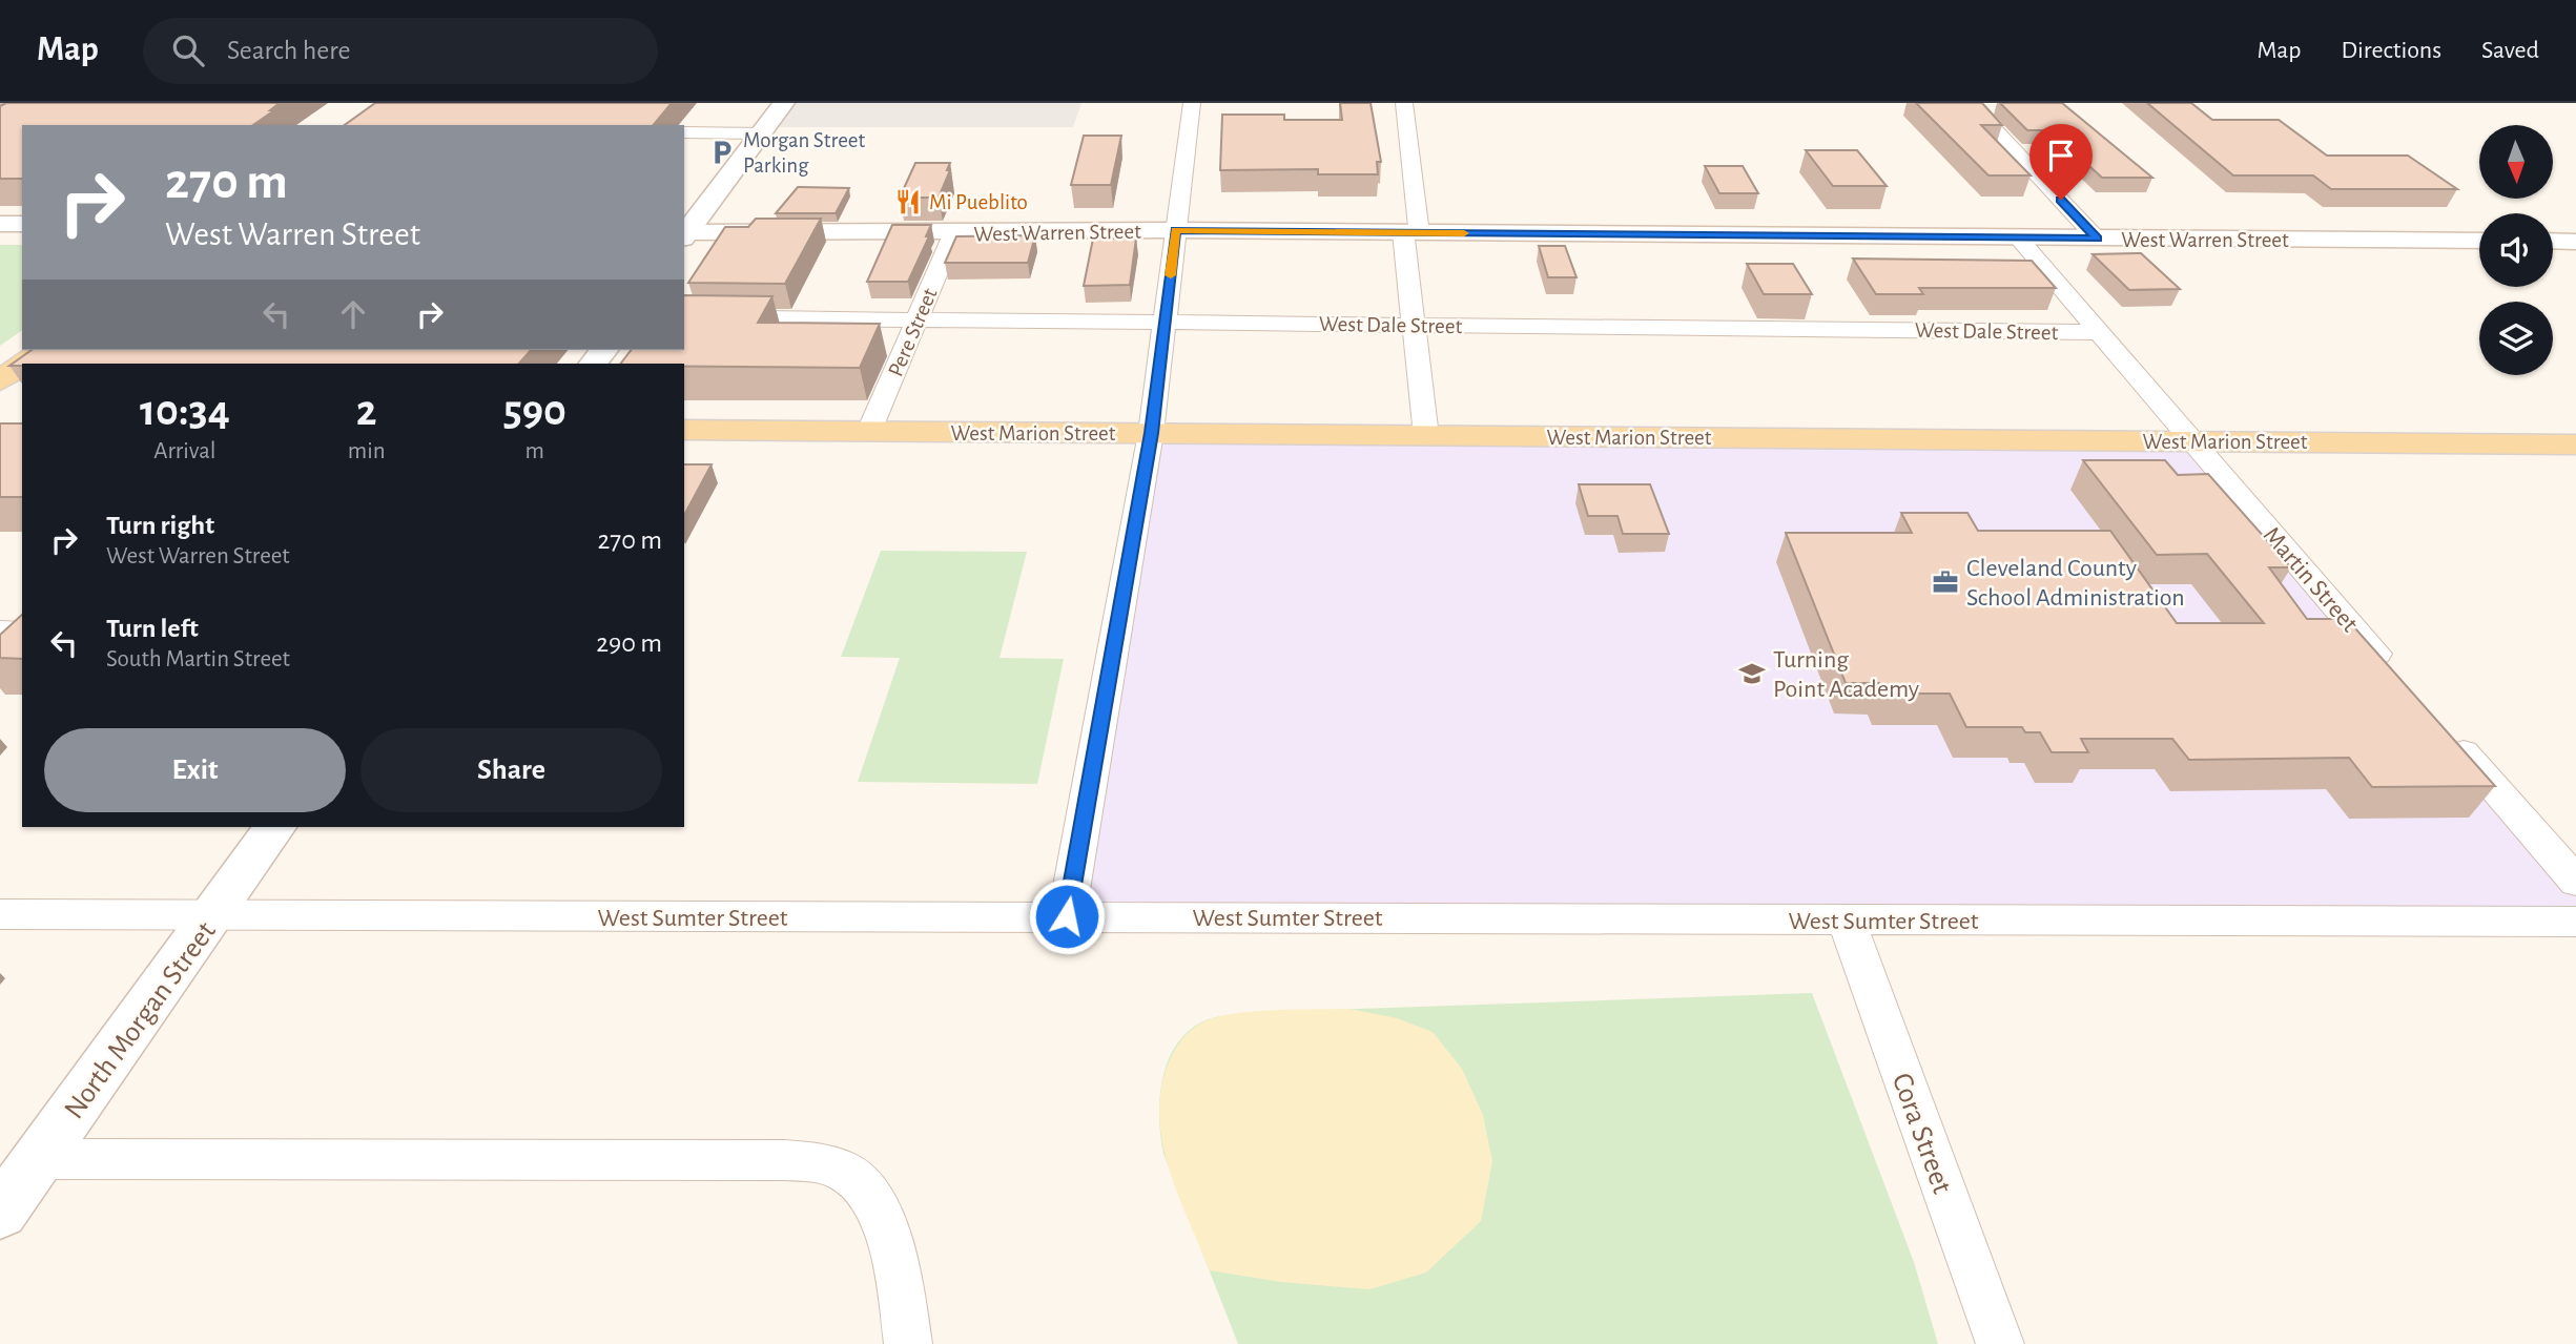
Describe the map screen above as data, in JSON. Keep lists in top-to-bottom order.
{
  "streets": {
    "main road": ["West Warren Street", "West Marion Street", "North Morgan Street"],
    "street": [
      "West Dale Street",
      "Pere Street",
      "Martin Street",
      "West Sumter Street",
      "Cora Street"
    ]
  },
  "crossings": [
    ["West Warren Street", "Pere Street"],
    ["West Warren Street", "Martin Street"],
    ["West Dale Street", "Pere Street"],
    ["West Dale Street", "Martin Street"],
    ["Pere Street", "West Marion Street"],
    ["West Marion Street", "Martin Street"],
    ["West Sumter Street", "North Morgan Street"],
    ["West Sumter Street", "Cora Street"]
  ],
  "places": {
    "parking": ["Morgan Street Parking"],
    "restaurant": ["Mi Pueblito"],
    "office": ["Cleveland County School Administration"],
    "school or university": ["Turning Point Academy"]
  },
  "north": "bottom",
  "page": {
    "header": "Map",
    "search": "Search here",
    "nav": ["Map", "Directions", "Saved"],
    "turn": ["270 m", "West Warren Street"],
    "eta": [
      "10:34",
      "Arrival",
      "2",
      "min",
      "590",
      "m"
    ],
    "list": [
      {
        "name": "Turn right",
        "note": "West Warren Street",
        "value": "270 m"
      },
      {
        "name": "Turn left",
        "note": "South Martin Street",
        "value": "290 m"
      }
    ],
    "buttons": ["Exit", "Share"]
  }
}
